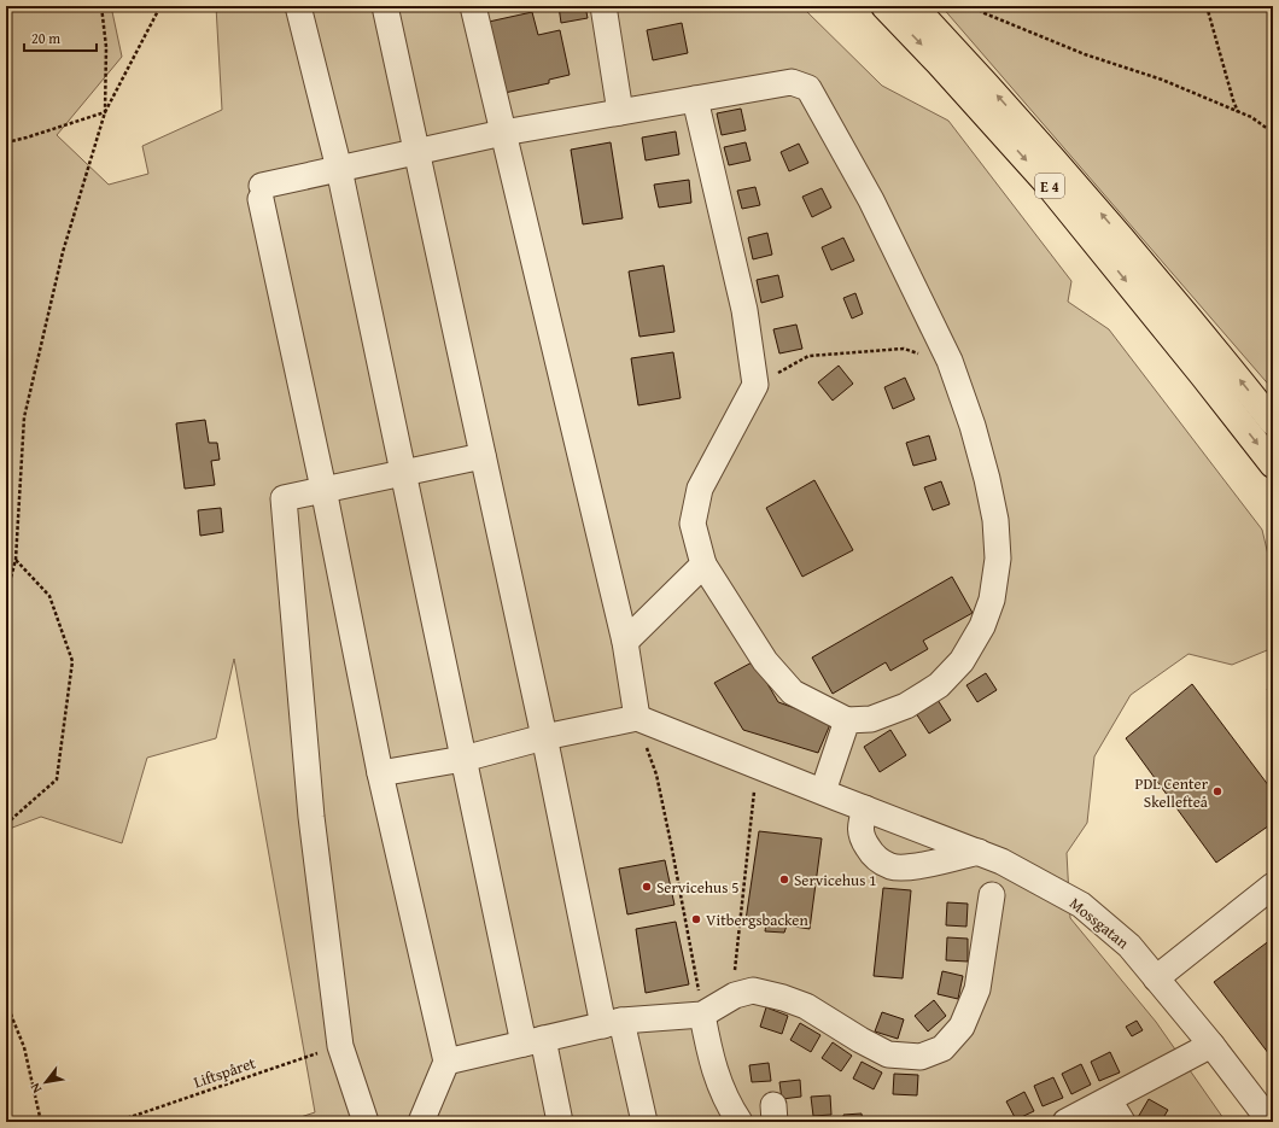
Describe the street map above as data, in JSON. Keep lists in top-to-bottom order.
{
  "streets": {
    "highway": ["E 4"],
    "street": ["Mossgatan"],
    "path": ["Liftspåret"]
  },
  "places": [
    "PDL Center Skellefteå",
    "Servicehus 1",
    "Servicehus 5",
    "Vitbergsbacken"
  ],
  "scale_bar": "20 m",
  "north": "bottom left"
}
